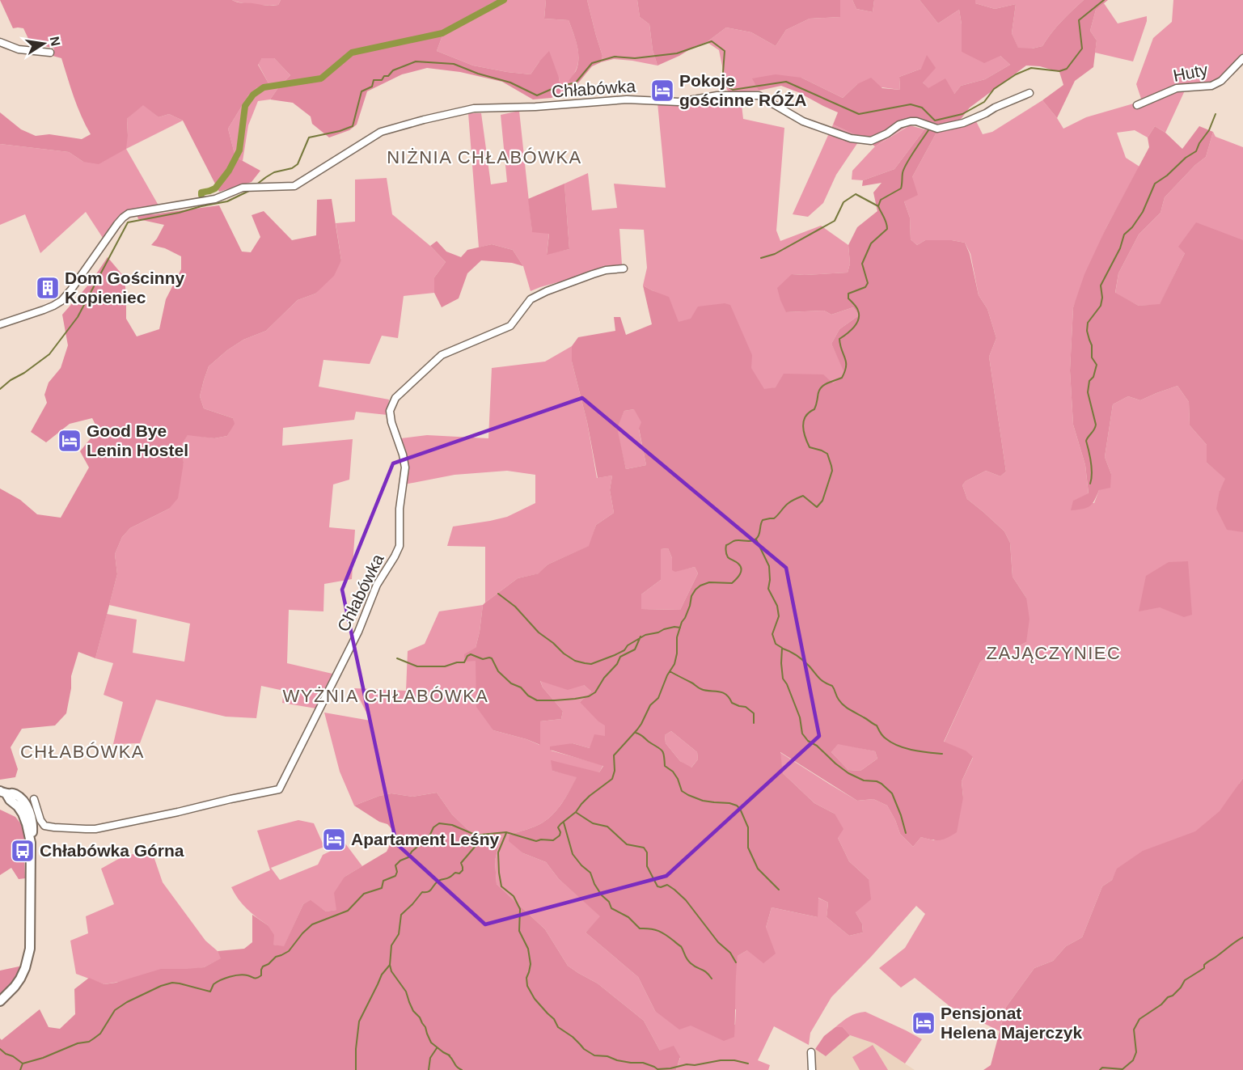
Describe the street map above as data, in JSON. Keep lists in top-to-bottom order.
{
  "streets": {
    "street": ["Huty", "Chłabówka"]
  },
  "districts": [
    "NIŻNIA CHŁABÓWKA",
    "ZAJĄCZYNIEC",
    "WYŻNIA CHŁABÓWKA",
    "CHŁABÓWKA"
  ],
  "places": {
    "hotel": [
      "Pokoje gościnne RÓŻA",
      "Good Bye Lenin Hostel",
      "Apartament Leśny",
      "Pensjonat Helena Majerczyk"
    ],
    "building": ["Dom Gościnny Kopieniec"],
    "bus stop": ["Chłabówka Górna"]
  },
  "north": "right"
}
